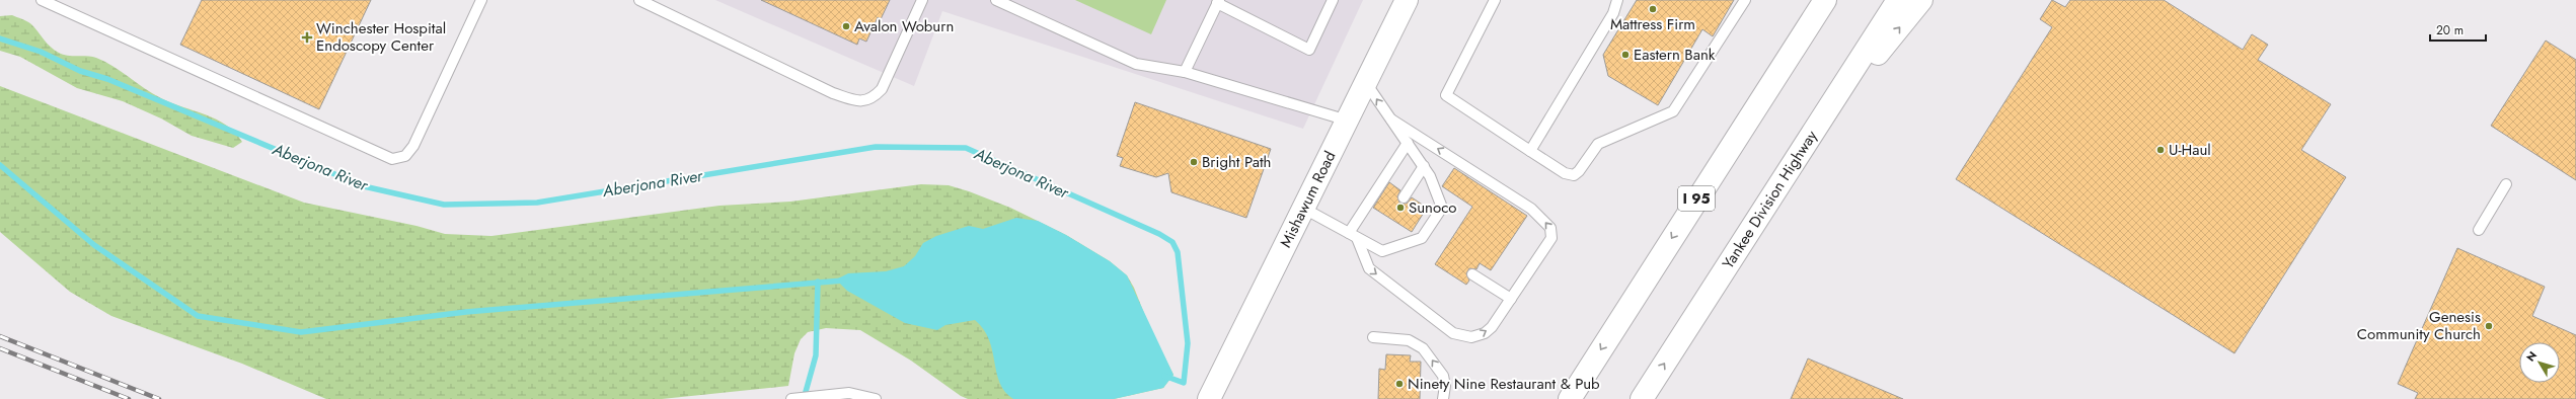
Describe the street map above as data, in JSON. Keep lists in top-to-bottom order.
{
  "streets": {
    "main road": ["I 95", "Mishawum Road", "Yankee Division Highway"]
  },
  "water": ["Aberjona River"],
  "places": {
    "other": [
      "Mattress Firm",
      "Avalon Woburn",
      "Eastern Bank",
      "U-Haul",
      "Bright Path",
      "Sunoco",
      "Genesis Community Church",
      "Ninety Nine Restaurant & Pub"
    ],
    "health": ["Winchester Hospital Endoscopy Center"]
  },
  "scale_bar": "20 m",
  "north": "top left"
}
